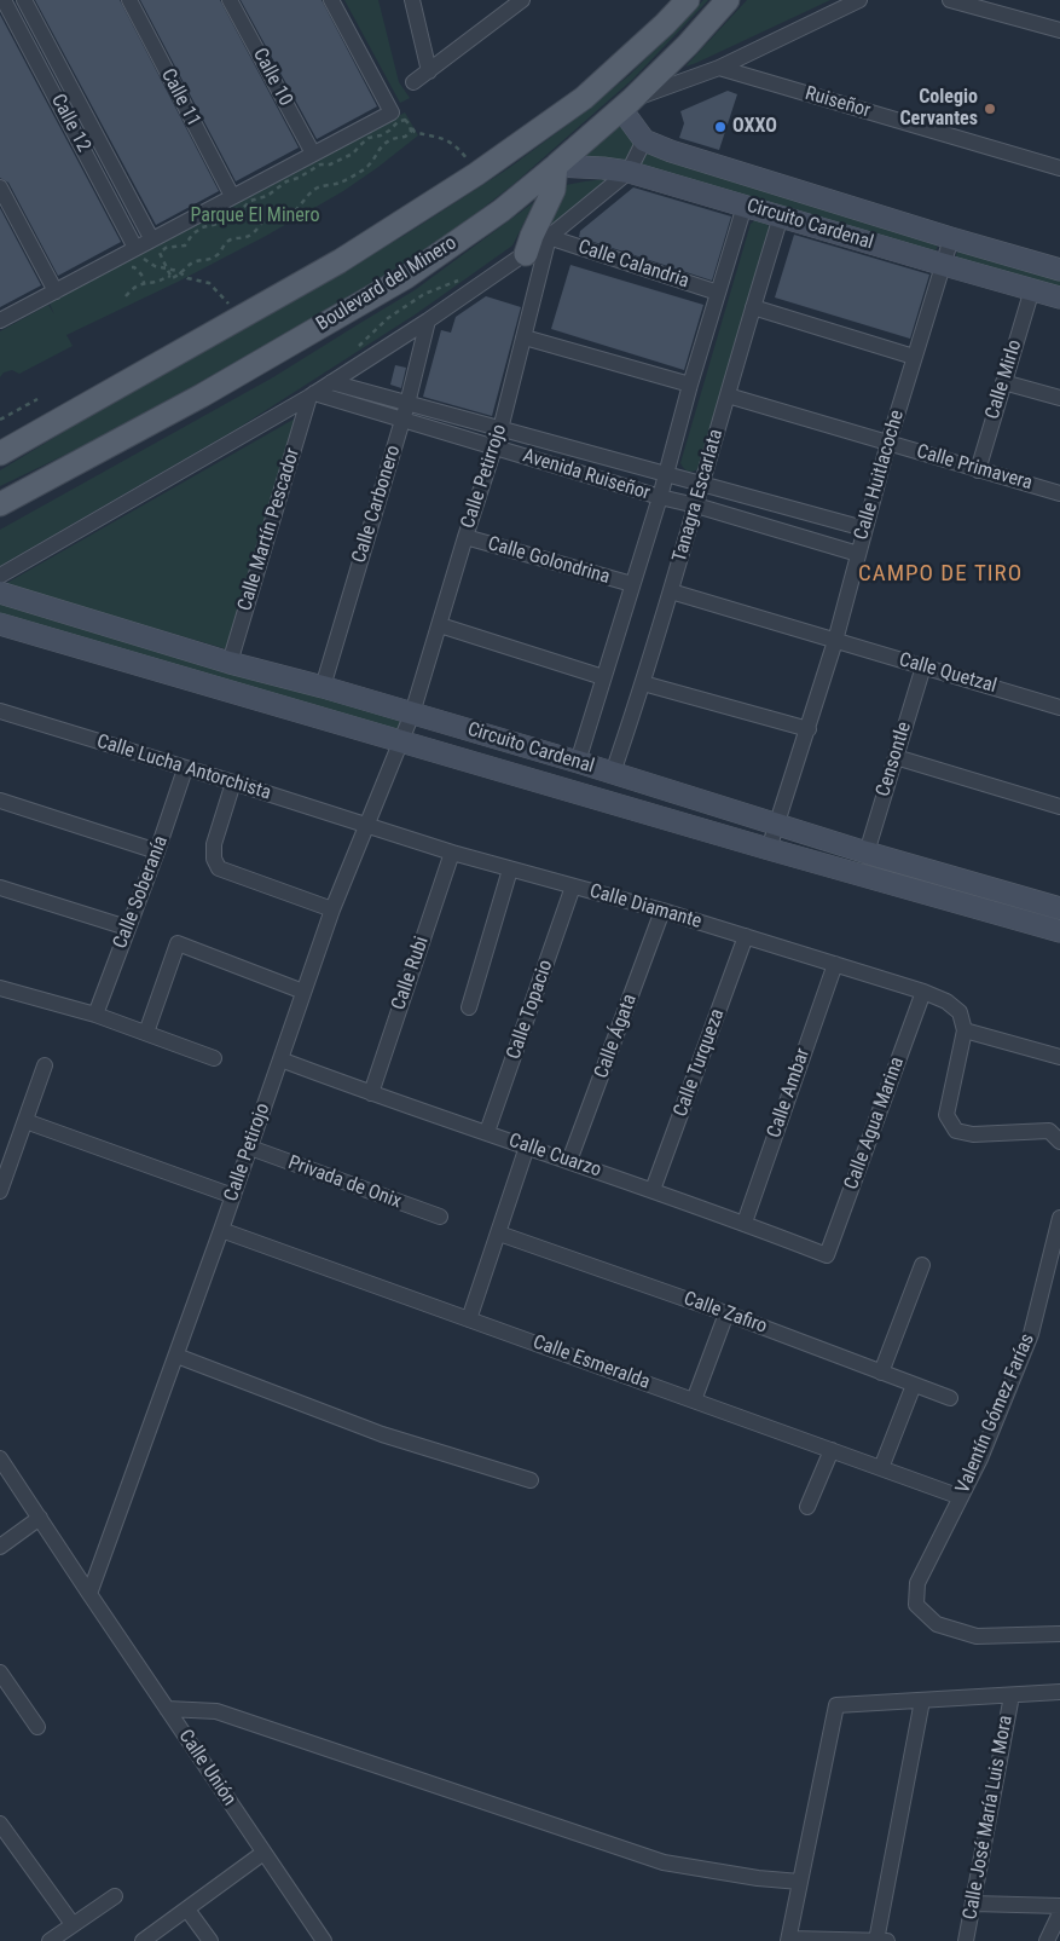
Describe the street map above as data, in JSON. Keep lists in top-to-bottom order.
{
  "streets": {
    "main road": ["Boulevard del Minero"],
    "street": [
      "Calle 10",
      "Calle 11",
      "Ruiseñor",
      "Calle 12",
      "Circuito Cardenal",
      "Calle Calandria",
      "Calle Mirlo",
      "Calle Primavera",
      "Avenida Ruiseñor",
      "Calle Huitlacoche",
      "Calle Petirrojo",
      "Tanagra Escarlata",
      "Calle Carbonero",
      "Calle Martín Pescador",
      "Calle Golondrina",
      "Calle Quetzal",
      "Censontle",
      "Calle Lucha Antorchista",
      "Calle Soberanía",
      "Calle Diamante",
      "Calle Rubi",
      "Calle Topacio",
      "Calle Ágata",
      "Calle Turqueza",
      "Calle Ambar",
      "Calle Agua Marina",
      "Calle Petirojo",
      "Calle Cuarzo",
      "Privada de Onix",
      "Calle Zafiro",
      "Calle Esmeralda",
      "Valentín Gómez Farías",
      "Calle Unión",
      "Calle José María Luis Mora"
    ]
  },
  "crossings": [
    ["Circuito Cardenal", "Boulevard del Minero"],
    ["Circuito Cardenal", "Calle Mirlo"],
    ["Circuito Cardenal", "Calle Huitlacoche"],
    ["Circuito Cardenal", "Calle Petirrojo"],
    ["Circuito Cardenal", "Tanagra Escarlata"],
    ["Circuito Cardenal", "Calle Carbonero"],
    ["Circuito Cardenal", "Calle Martín Pescador"],
    ["Circuito Cardenal", "Censontle"],
    ["Circuito Cardenal", "Calle Petirojo"],
    ["Calle Calandria", "Calle Petirrojo"],
    ["Calle Calandria", "Tanagra Escarlata"],
    ["Calle Mirlo", "Calle Primavera"],
    ["Calle Primavera", "Calle Huitlacoche"],
    ["Calle Primavera", "Tanagra Escarlata"],
    ["Avenida Ruiseñor", "Calle Huitlacoche"],
    ["Avenida Ruiseñor", "Calle Petirrojo"],
    ["Avenida Ruiseñor", "Tanagra Escarlata"],
    ["Avenida Ruiseñor", "Calle Carbonero"],
    ["Avenida Ruiseñor", "Calle Martín Pescador"],
    ["Calle Huitlacoche", "Calle Quetzal"],
    ["Calle Petirrojo", "Calle Golondrina"],
    ["Calle Petirrojo", "Calle Petirojo"],
    ["Tanagra Escarlata", "Calle Golondrina"],
    ["Calle Quetzal", "Censontle"],
    ["Calle Lucha Antorchista", "Calle Soberanía"],
    ["Calle Lucha Antorchista", "Calle Diamante"],
    ["Calle Lucha Antorchista", "Calle Petirojo"],
    ["Calle Diamante", "Calle Rubi"],
    ["Calle Diamante", "Calle Topacio"],
    ["Calle Diamante", "Calle Ágata"],
    ["Calle Diamante", "Calle Turqueza"],
    ["Calle Diamante", "Calle Ambar"],
    ["Calle Diamante", "Calle Agua Marina"],
    ["Calle Diamante", "Calle Petirojo"],
    ["Calle Rubi", "Calle Cuarzo"],
    ["Calle Topacio", "Calle Cuarzo"],
    ["Calle Ágata", "Calle Cuarzo"],
    ["Calle Turqueza", "Calle Cuarzo"],
    ["Calle Ambar", "Calle Cuarzo"],
    ["Calle Agua Marina", "Calle Cuarzo"],
    ["Calle Petirojo", "Calle Cuarzo"],
    ["Calle Petirojo", "Privada de Onix"],
    ["Calle Petirojo", "Calle Esmeralda"],
    ["Calle Petirojo", "Calle Unión"],
    ["Calle Esmeralda", "Valentín Gómez Farías"]
  ],
  "districts": ["CAMPO DE TIRO"],
  "parks": ["Parque El Minero"],
  "places": ["Colegio Cervantes", "OXXO"]
}
